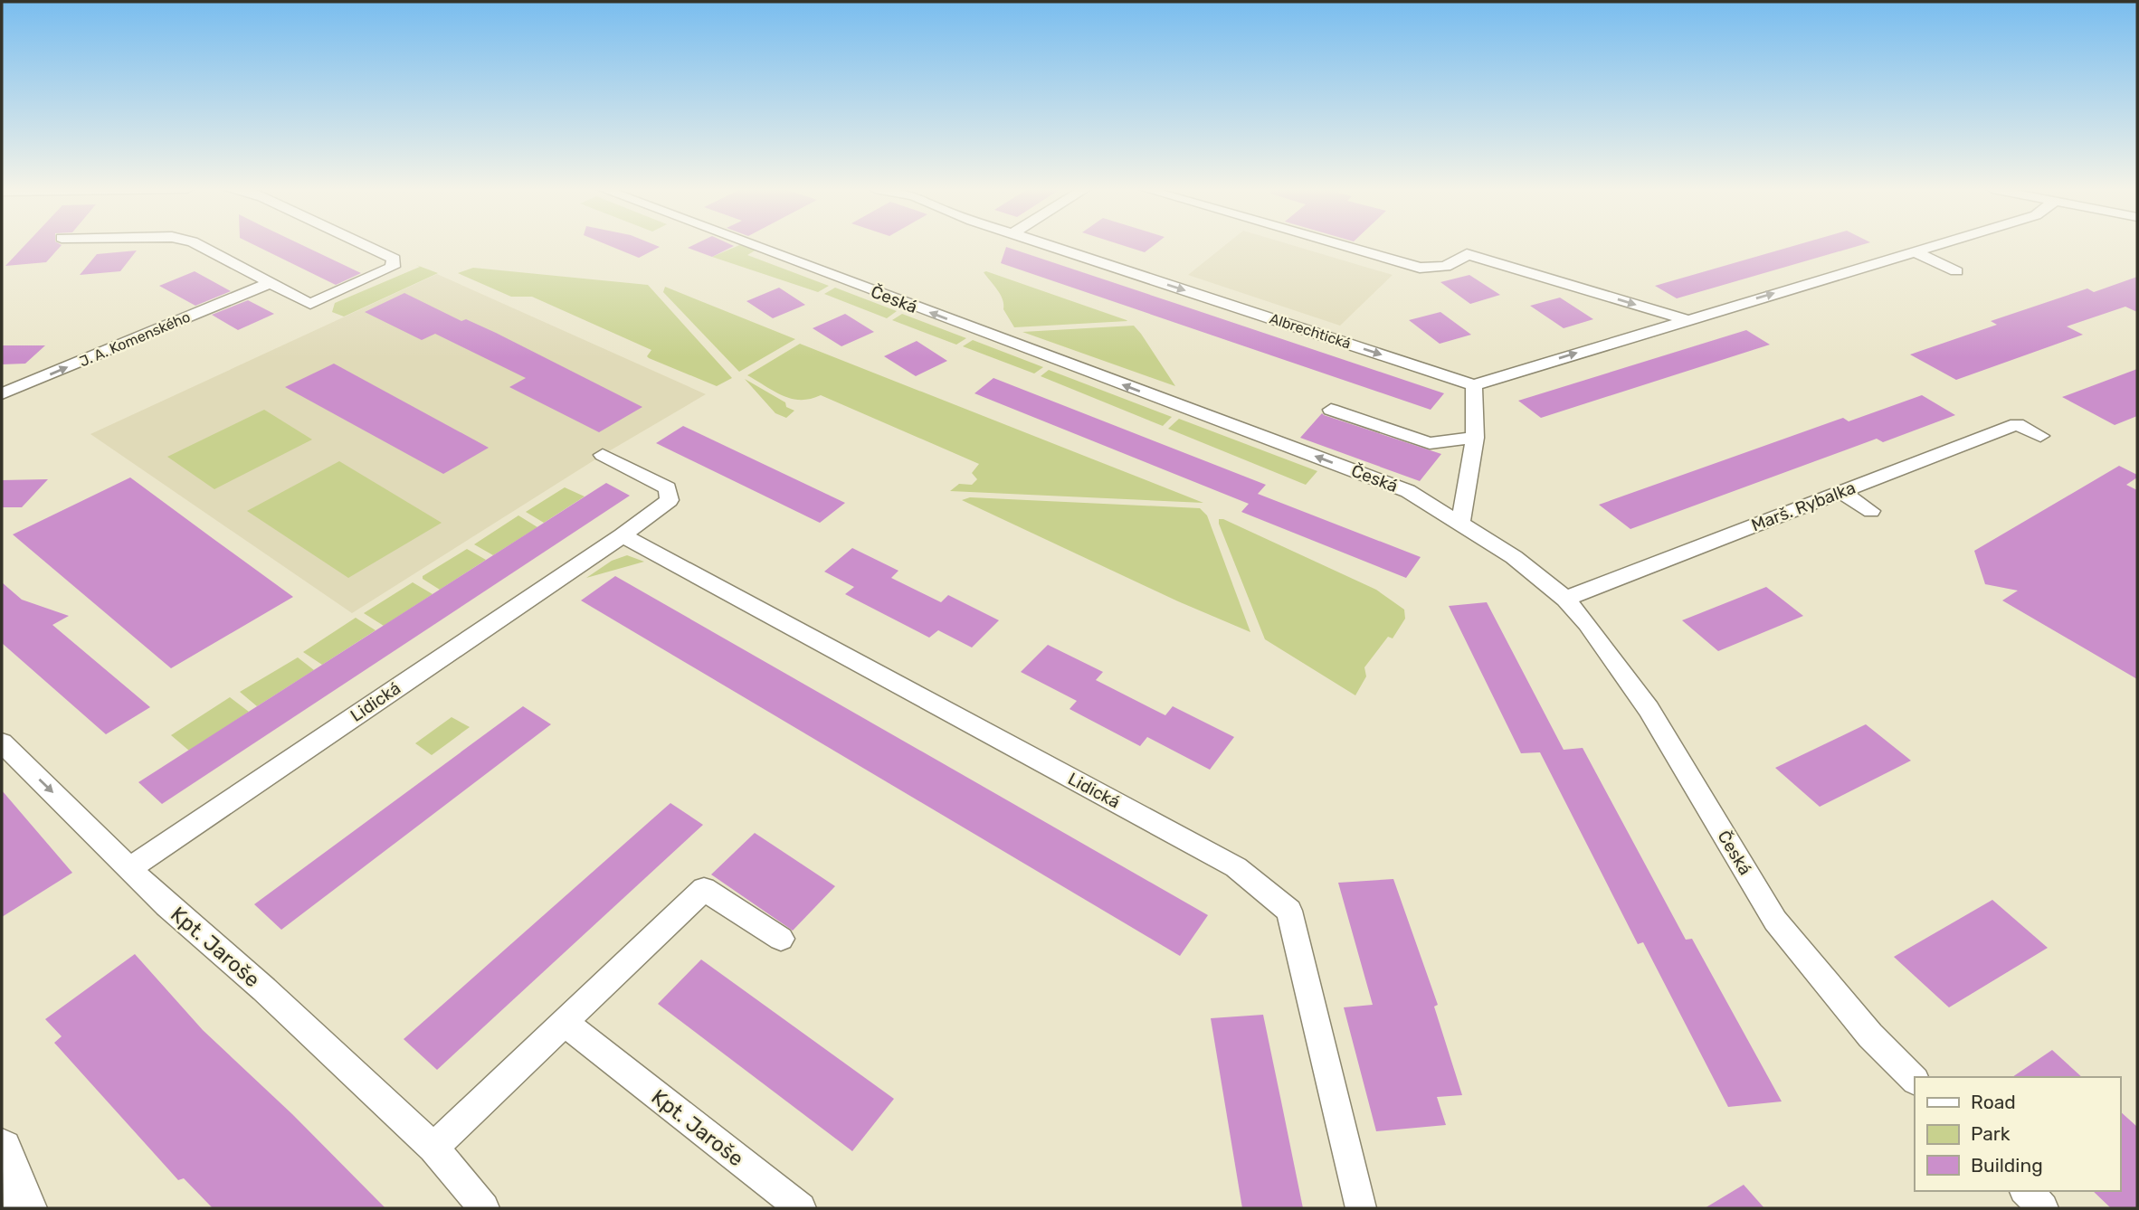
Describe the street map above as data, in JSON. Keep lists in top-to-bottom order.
{
  "streets": {
    "street": [
      "Česká",
      "Albrechtická",
      "J. A. Komenského",
      "Marš. Rybalka",
      "Lidická",
      "Kpt. Jaroše"
    ]
  },
  "crossings": [
    ["Česká", "Marš. Rybalka"],
    ["Lidická", "Kpt. Jaroše"]
  ],
  "one_way": ["Česká", "J. A. Komenského"],
  "legend": ["Road", "Park", "Building"]
}
